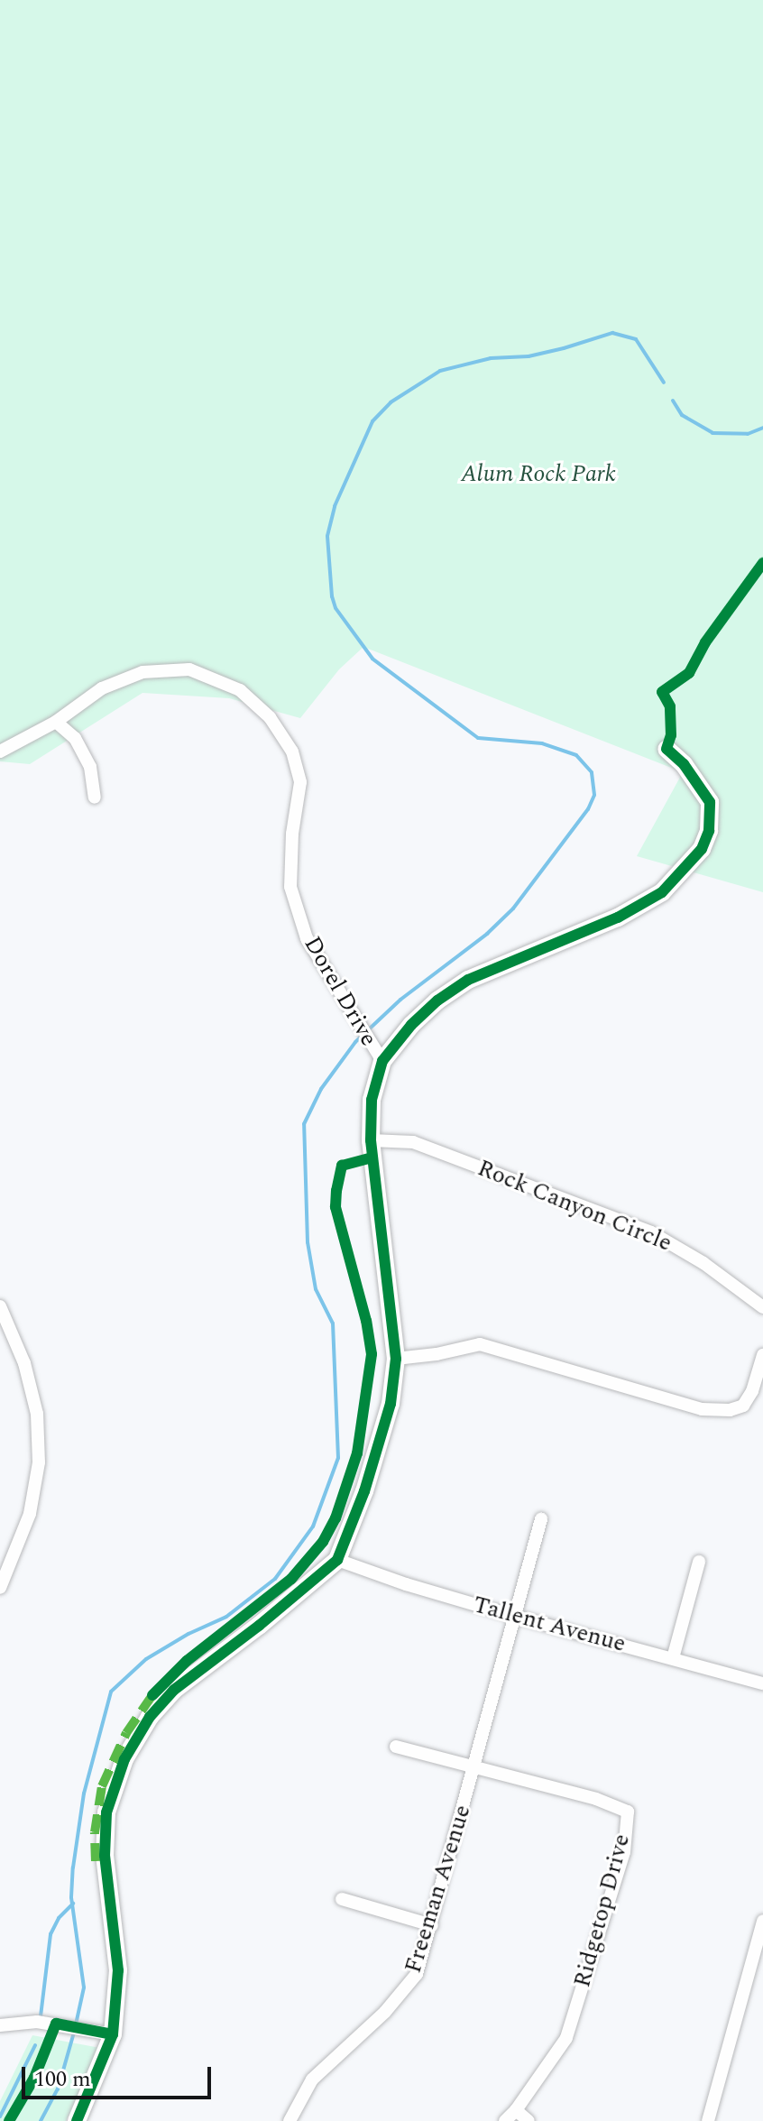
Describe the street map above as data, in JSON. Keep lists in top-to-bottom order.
{
  "streets": {
    "street": [
      "Dorel Drive",
      "Rock Canyon Circle",
      "Tallent Avenue",
      "Freeman Avenue",
      "Ridgetop Drive"
    ]
  },
  "crossings": [
    ["Tallent Avenue", "Freeman Avenue"],
    ["Freeman Avenue", "Ridgetop Drive"]
  ],
  "parks": ["Alum Rock Park"],
  "scale_bar": "100 m"
}
